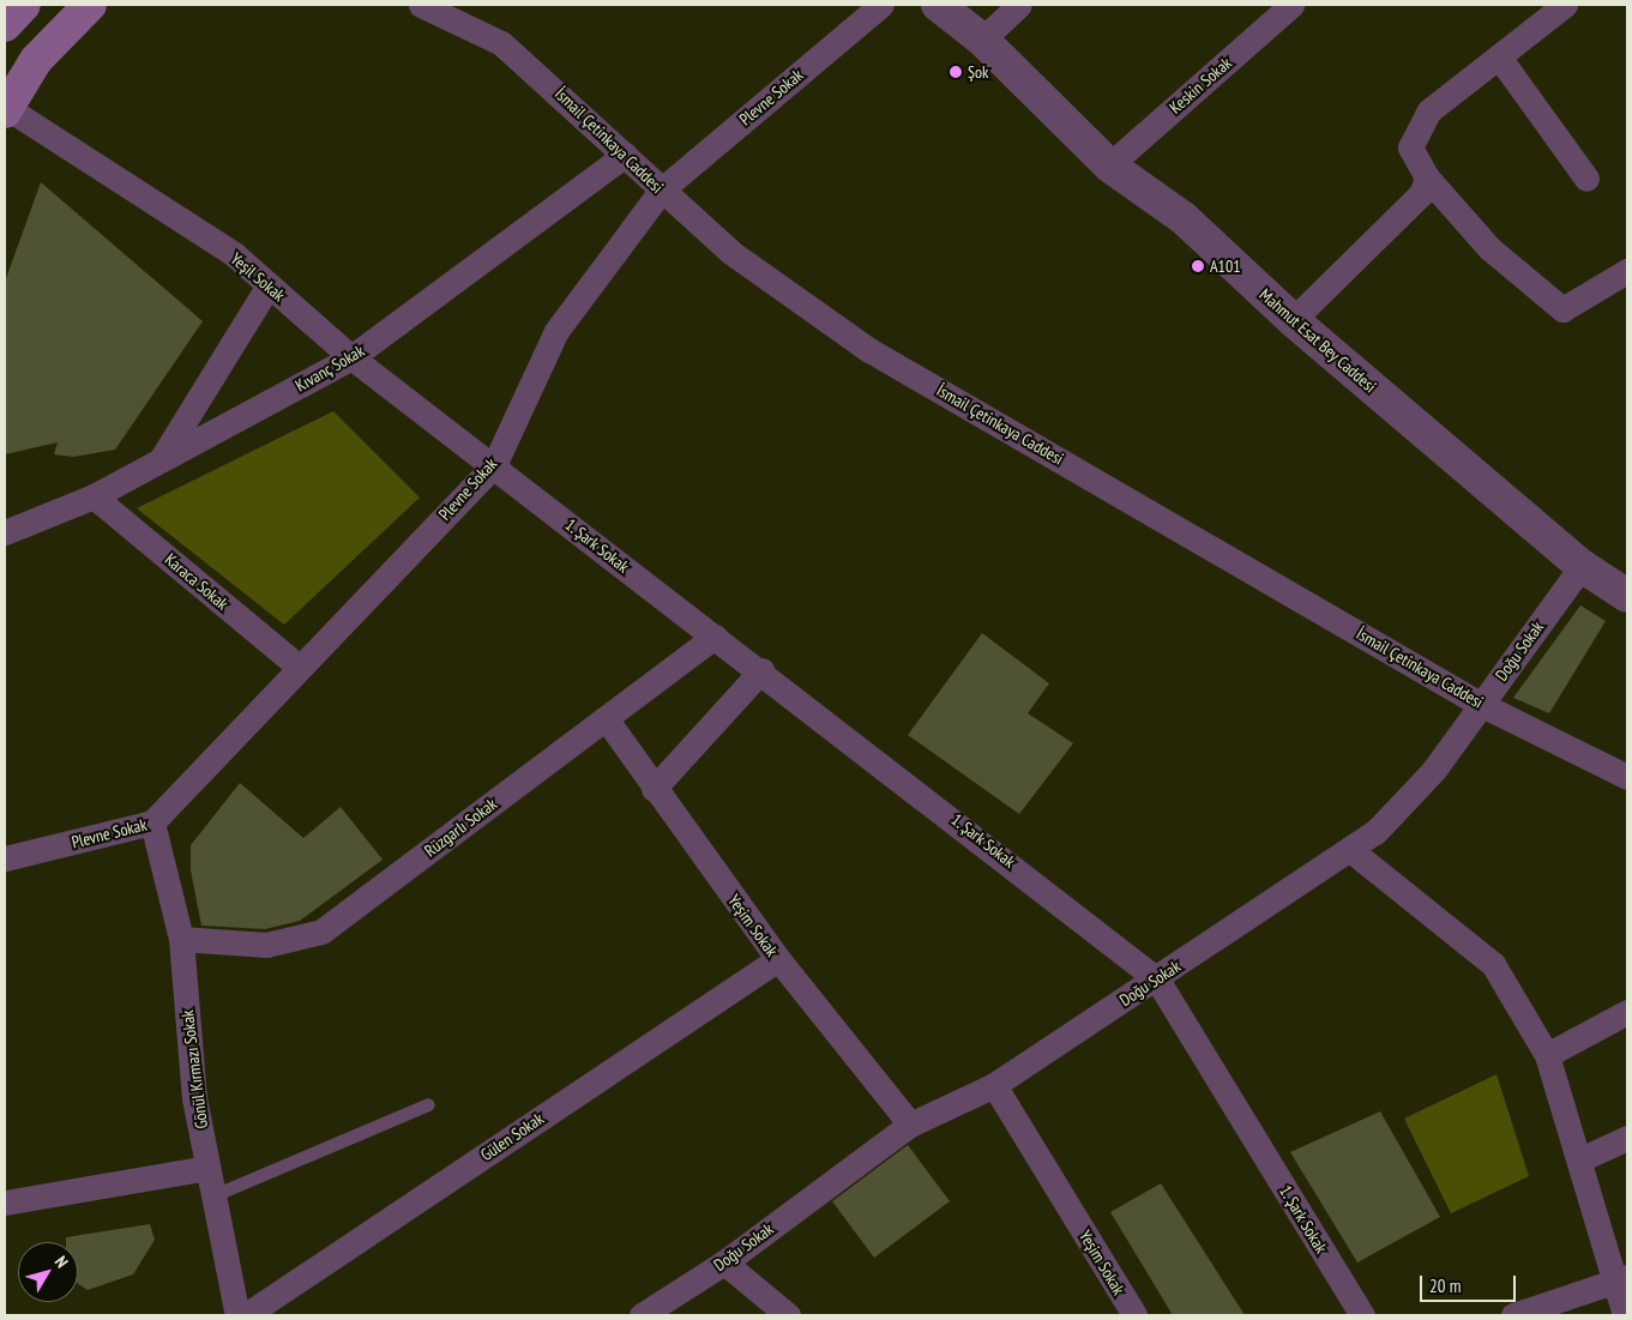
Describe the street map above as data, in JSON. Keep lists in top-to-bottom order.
{
  "streets": {
    "street": [
      "Keskin Sokak",
      "Plevne Sokak",
      "İsmail Çetinkaya Caddesi",
      "Yeşil Sokak",
      "Mahmut Esat Bey Caddesi",
      "Kıvanç Sokak",
      "1. Şark Sokak",
      "Karaca Sokak",
      "Doğu Sokak",
      "Rüzgarlı Sokak",
      "Yeşim Sokak",
      "Gönül Kırmazı Sokak",
      "Gülen Sokak"
    ]
  },
  "crossings": [
    ["Keskin Sokak", "Mahmut Esat Bey Caddesi"],
    ["Plevne Sokak", "İsmail Çetinkaya Caddesi"],
    ["Plevne Sokak", "Yeşil Sokak"],
    ["Plevne Sokak", "1. Şark Sokak"],
    ["Plevne Sokak", "Karaca Sokak"],
    ["Plevne Sokak", "Gönül Kırmazı Sokak"],
    ["İsmail Çetinkaya Caddesi", "Kıvanç Sokak"],
    ["İsmail Çetinkaya Caddesi", "Doğu Sokak"],
    ["Yeşil Sokak", "Kıvanç Sokak"],
    ["Yeşil Sokak", "1. Şark Sokak"],
    ["Mahmut Esat Bey Caddesi", "Doğu Sokak"],
    ["Kıvanç Sokak", "Karaca Sokak"],
    ["1. Şark Sokak", "Doğu Sokak"],
    ["1. Şark Sokak", "Rüzgarlı Sokak"],
    ["Doğu Sokak", "Yeşim Sokak"],
    ["Rüzgarlı Sokak", "Yeşim Sokak"],
    ["Rüzgarlı Sokak", "Gönül Kırmazı Sokak"],
    ["Yeşim Sokak", "Gülen Sokak"]
  ],
  "places": ["Şok", "A101"],
  "scale_bar": "20 m",
  "north": "top right"
}
